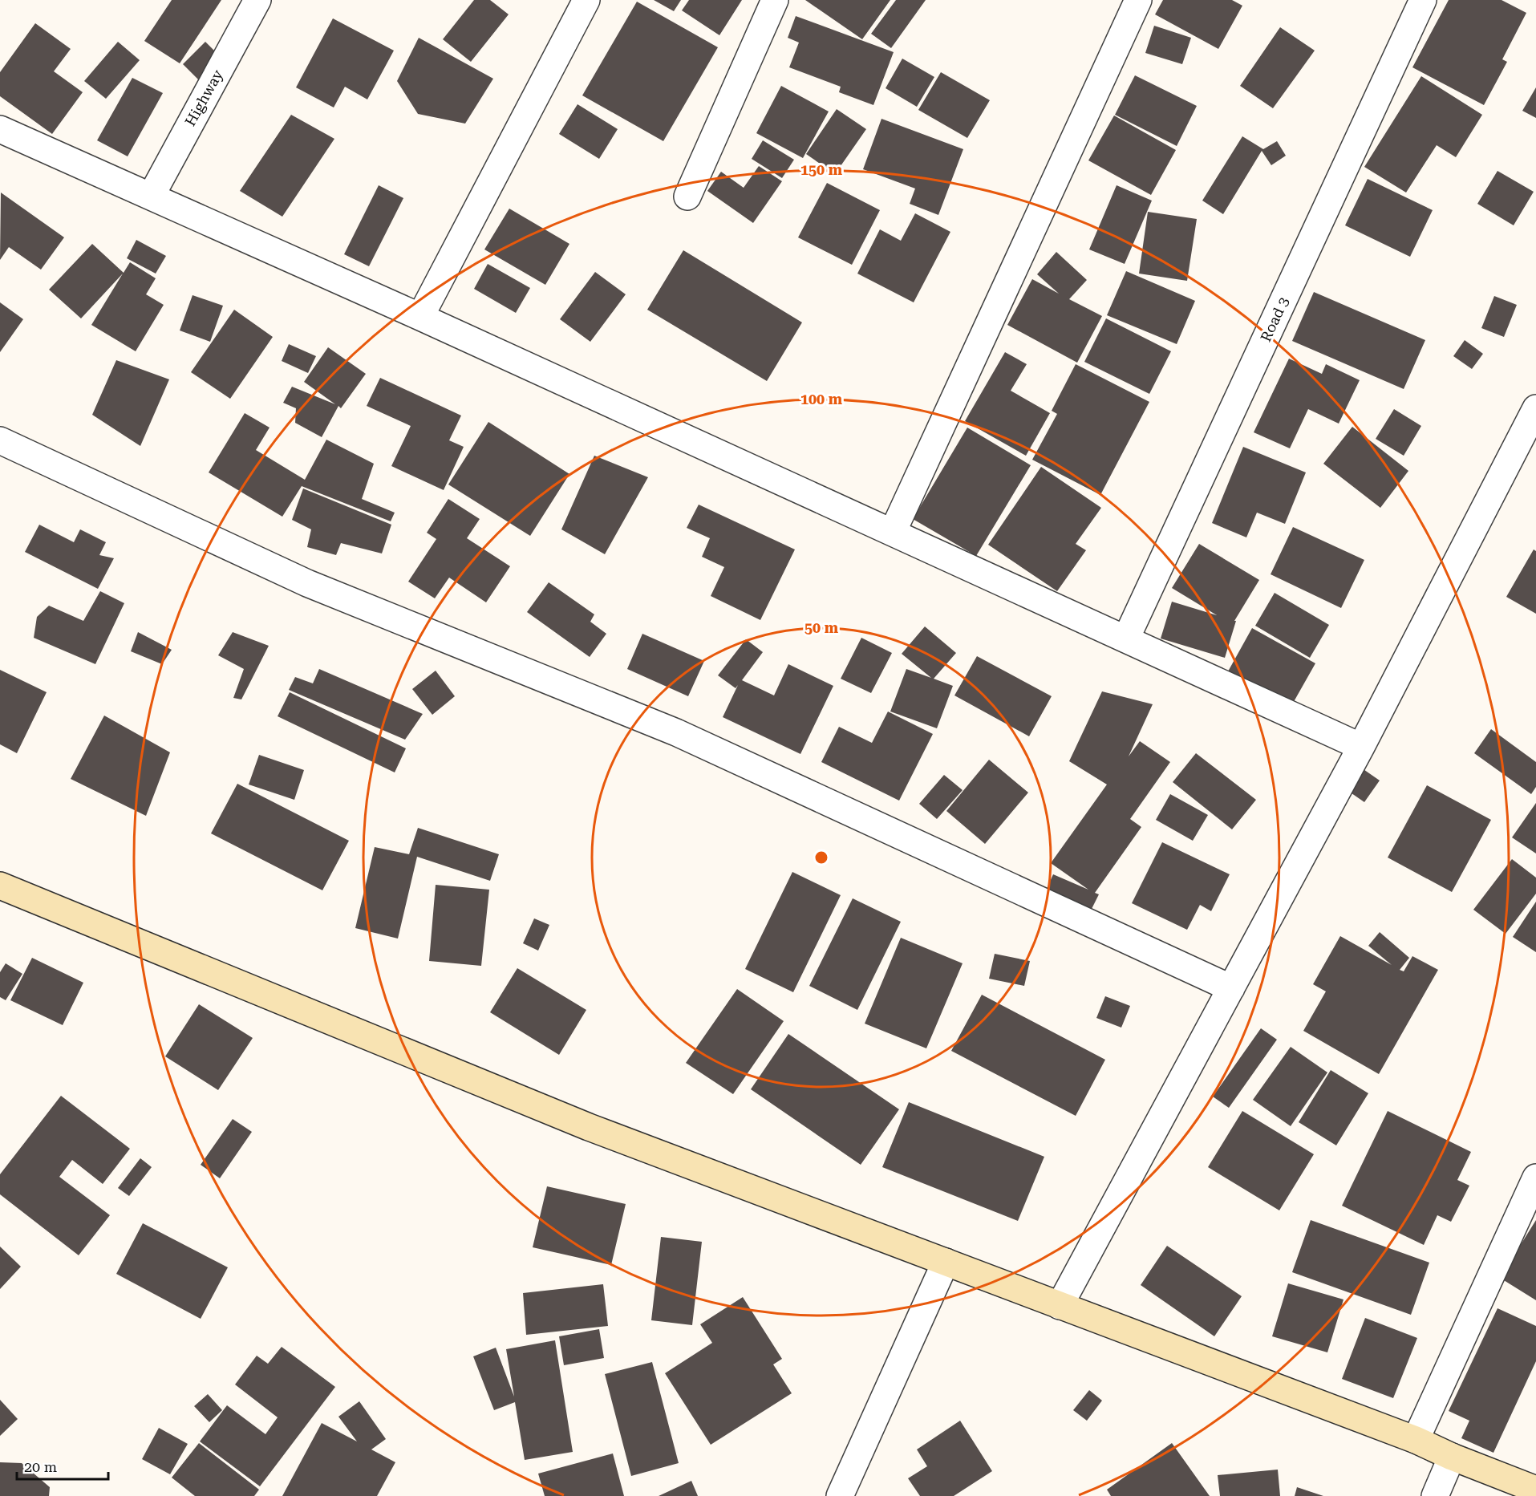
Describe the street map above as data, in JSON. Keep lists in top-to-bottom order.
{
  "streets": {
    "street": ["Highway", "Road 3"]
  },
  "scale_bar": "20 m",
  "rings": ["150 m", "100 m", "50 m"]
}
